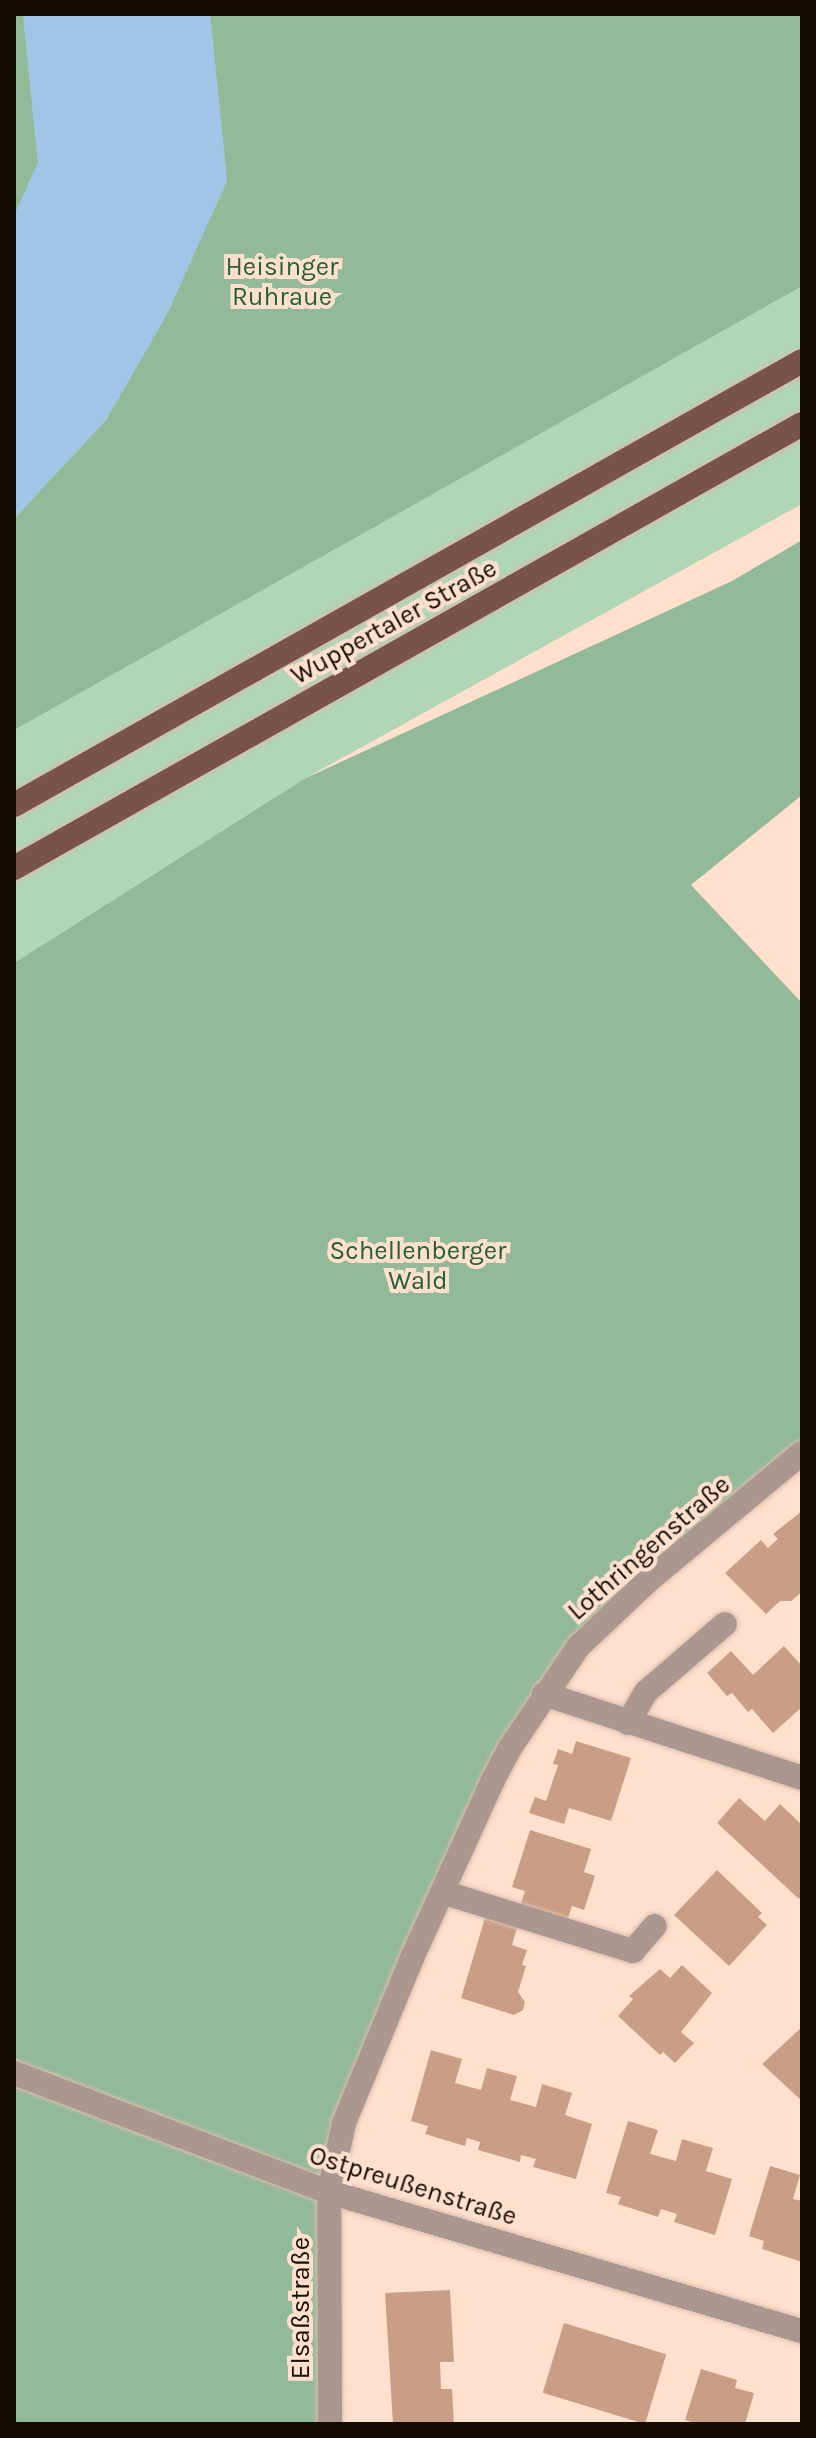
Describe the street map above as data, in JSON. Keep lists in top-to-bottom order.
{
  "streets": {
    "main road": ["Wuppertaler Straße"],
    "street": ["Lothringenstraße", "Ostpreußenstraße", "Elsaßstraße"]
  },
  "crossings": [
    ["Lothringenstraße", "Ostpreußenstraße"],
    ["Lothringenstraße", "Elsaßstraße"],
    ["Ostpreußenstraße", "Elsaßstraße"]
  ],
  "parks": ["Heisinger Ruhraue", "Schellenberger Wald"]
}
